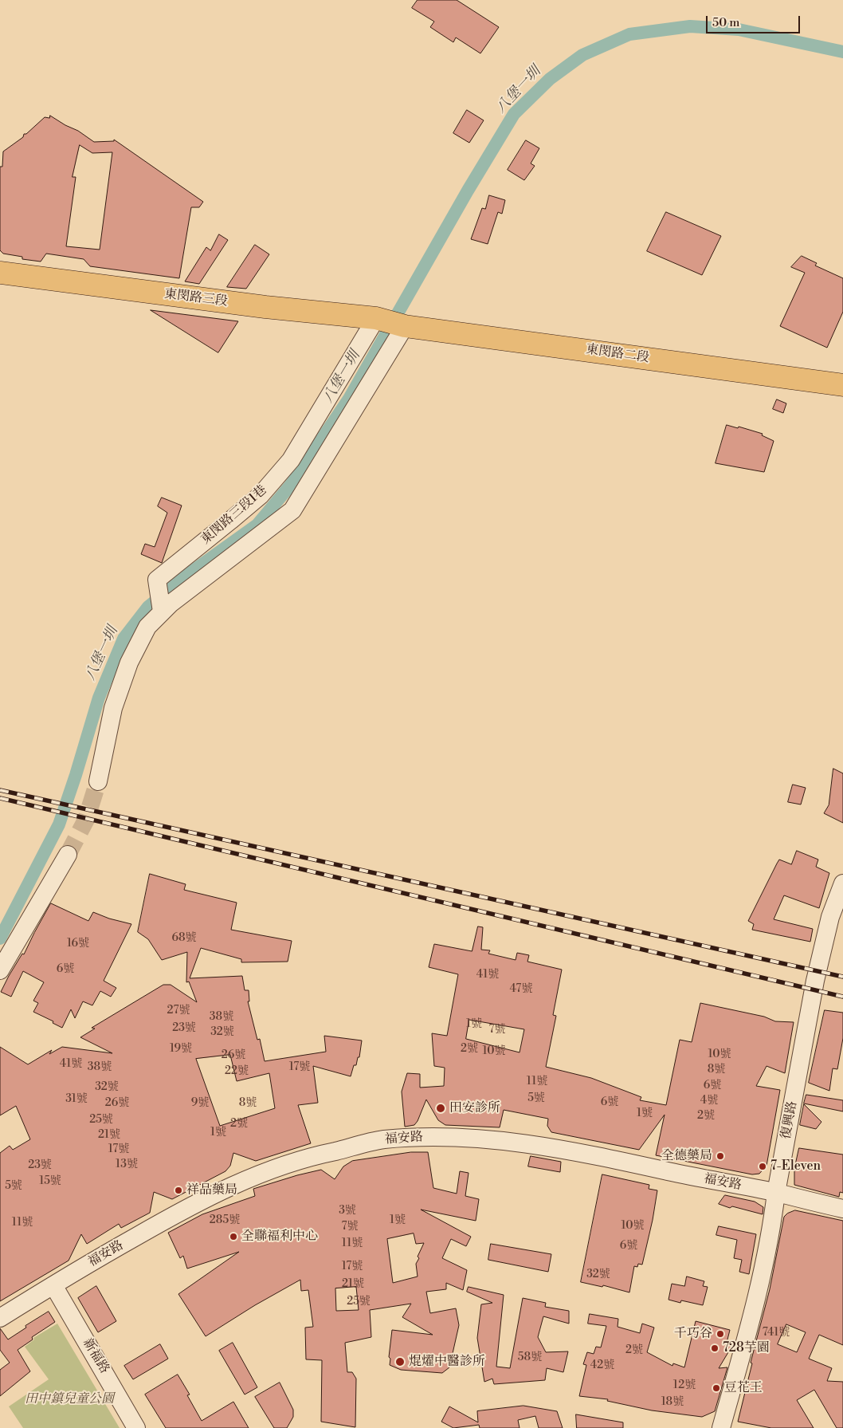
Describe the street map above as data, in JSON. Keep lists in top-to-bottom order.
{
  "streets": {
    "main road": ["東閔路三段", "東閔路二段"],
    "street": [
      "東閔路三段1巷",
      "復興路",
      "福安路",
      "新福路"
    ]
  },
  "crossings": [
    ["東閔路三段", "東閔路二段"],
    ["東閔路三段", "東閔路三段1巷"],
    ["東閔路二段", "東閔路三段1巷"],
    ["復興路", "福安路"],
    ["福安路", "新福路"]
  ],
  "water": ["八堡一圳"],
  "parks": ["田中鎮兒童公園"],
  "places": [
    "田安診所",
    "全德藥局",
    "7-Eleven",
    "祥品藥局",
    "全聯福利中心",
    "千巧谷",
    "728芋園",
    "焜燿中醫診所",
    "豆花王"
  ],
  "house_numbers": [
    "68號",
    "16號",
    "6號",
    "41號",
    "47號",
    "27號",
    "38號",
    "1號",
    "23號",
    "7號",
    "32號",
    "19號",
    "2號",
    "10號",
    "10號",
    "26號",
    "41號",
    "38號",
    "17號",
    "8號",
    "22號",
    "11號",
    "6號",
    "32號",
    "5號",
    "31號",
    "4號",
    "6號",
    "26號",
    "9號",
    "8號",
    "1號",
    "2號",
    "25號",
    "2號",
    "1號",
    "21號",
    "17號",
    "13號",
    "23號",
    "15號",
    "5號",
    "3號",
    "285號",
    "1號",
    "11號",
    "10號",
    "7號",
    "11號",
    "6號",
    "17號",
    "32號",
    "21號",
    "25號",
    "741號",
    "2號",
    "58號",
    "42號",
    "12號",
    "18號"
  ],
  "scale_bar": "50 m"
}
